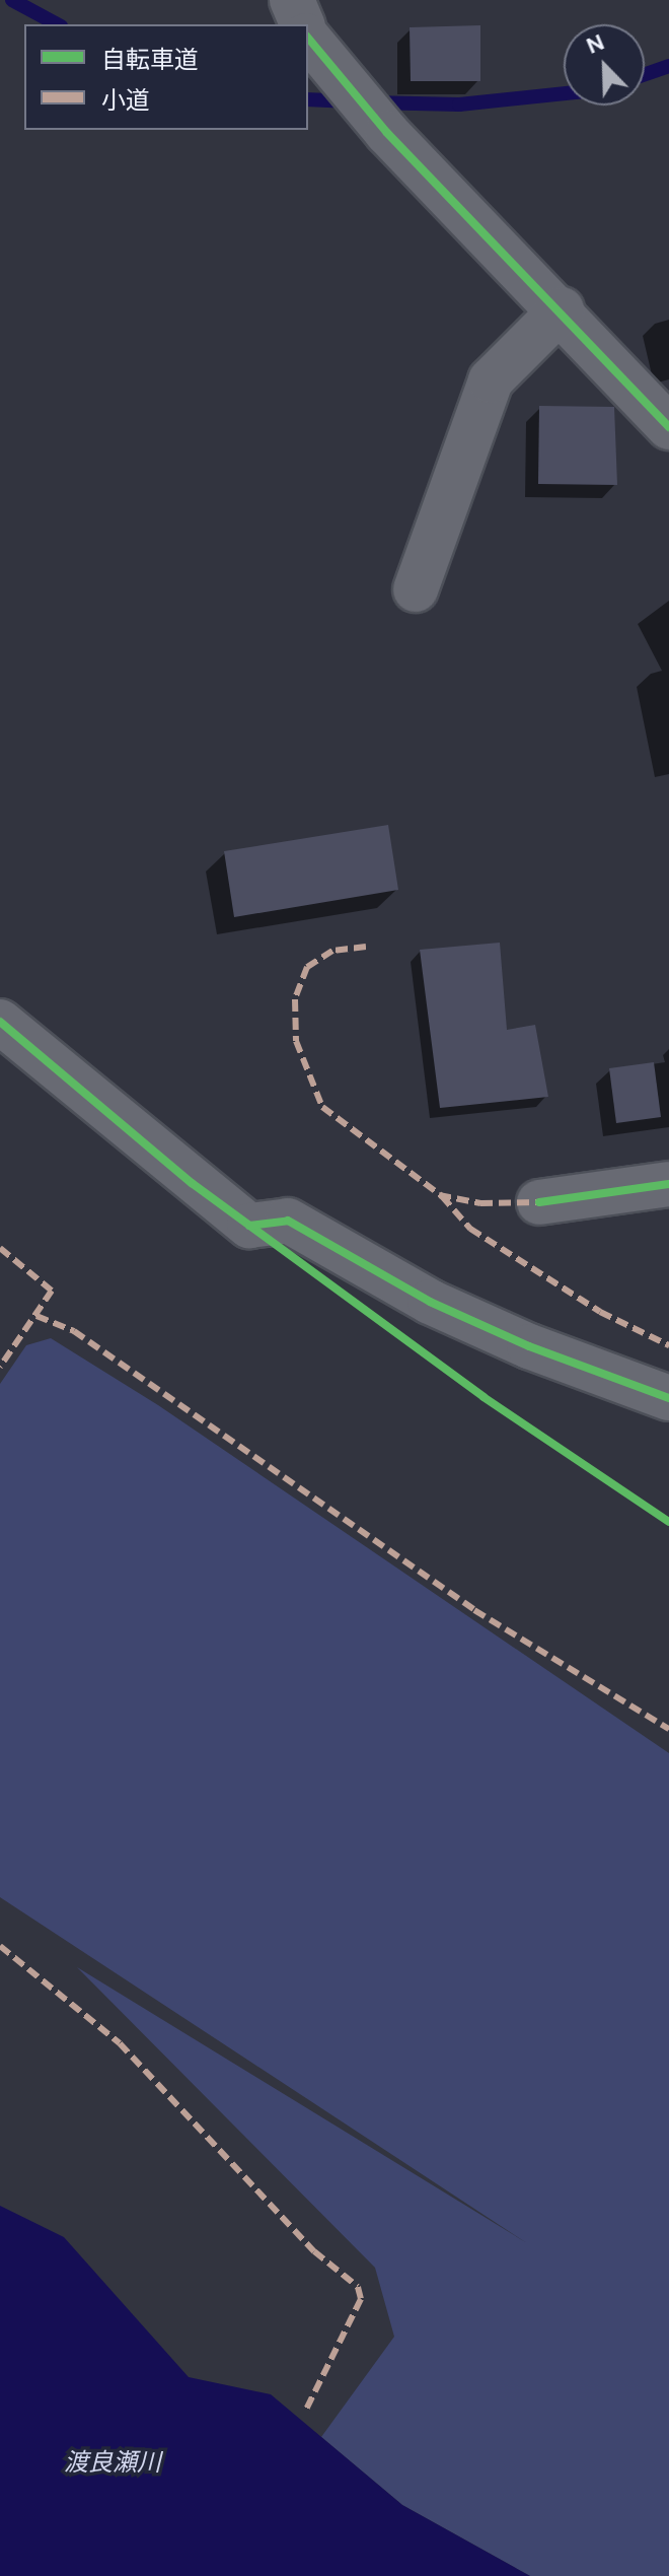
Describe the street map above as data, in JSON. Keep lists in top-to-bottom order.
{
  "water": ["渡良瀬川"],
  "legend": ["自転車道", "小道"],
  "north": "top left"
}
